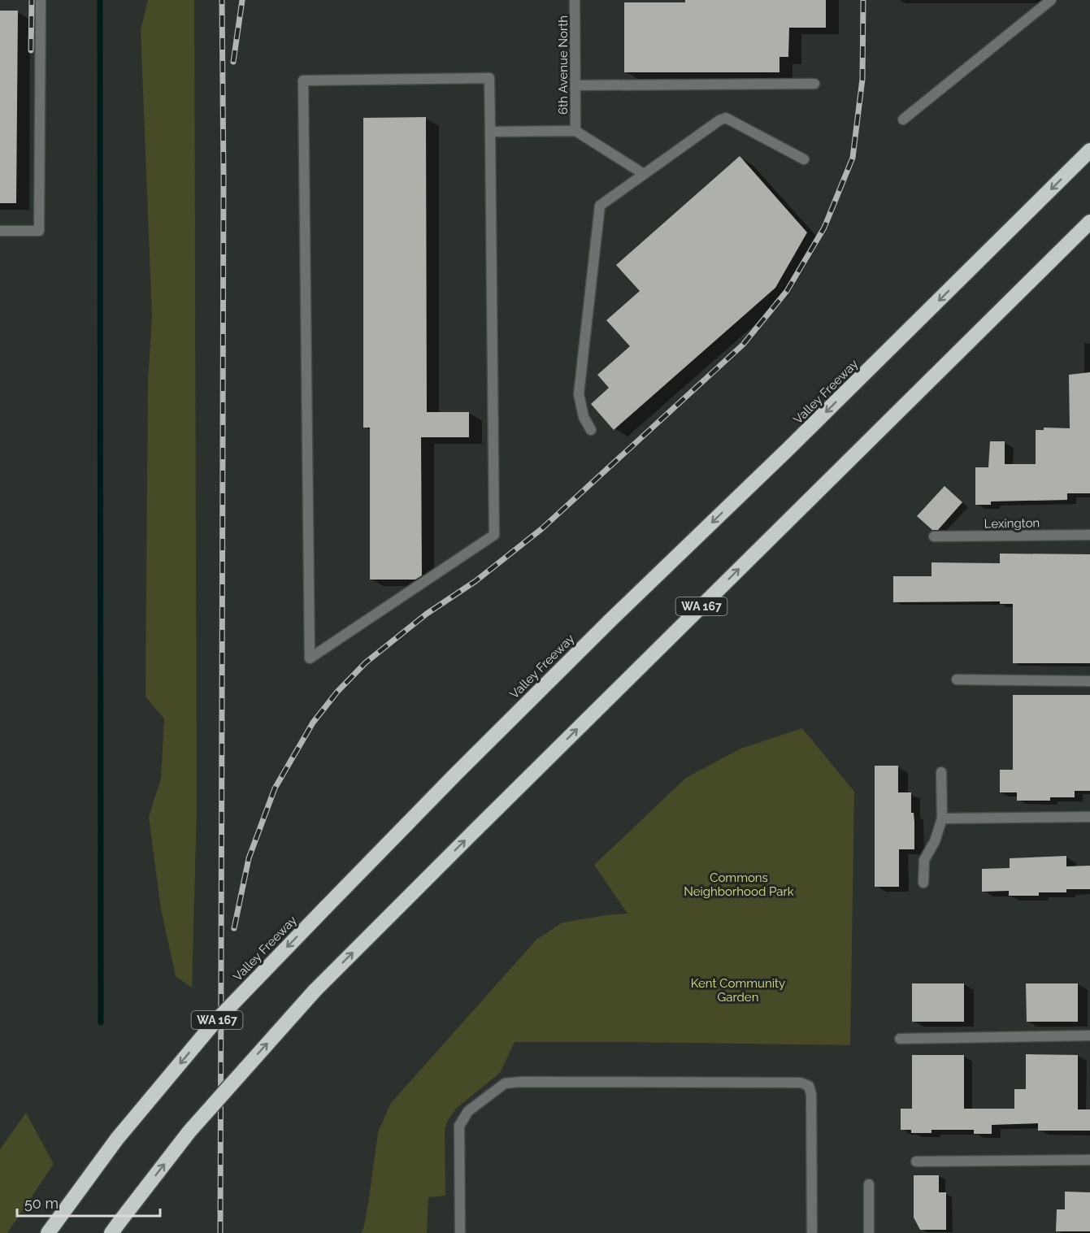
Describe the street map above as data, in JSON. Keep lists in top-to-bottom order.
{
  "streets": {
    "highway": ["Valley Freeway", "WA 167"],
    "street": ["6th Avenue North", "Lexington"]
  },
  "parks": ["Commons Neighborhood Park", "Kent Community Garden"],
  "scale_bar": "50 m"
}
